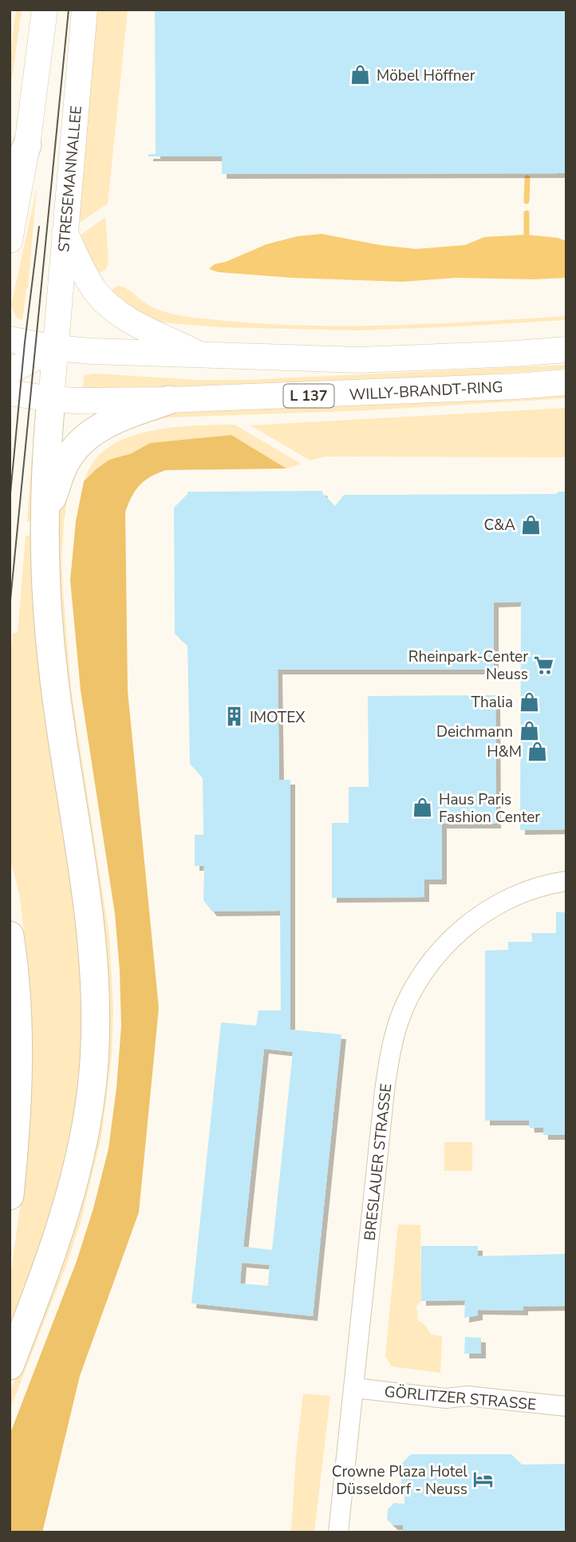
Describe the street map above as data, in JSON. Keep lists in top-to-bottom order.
{
  "streets": {
    "main road": ["STRESEMANNALLEE", "WILLY-BRANDT-RING", "L 137"],
    "street": ["BRESLAUER STRASSE", "GÖRLITZER STRASSE"]
  },
  "crossings": [
    ["STRESEMANNALLEE", "WILLY-BRANDT-RING"],
    ["BRESLAUER STRASSE", "GÖRLITZER STRASSE"]
  ],
  "places": {
    "shop": [
      "Möbel Höffner",
      "C&A",
      "Thalia",
      "Deichmann",
      "H&M",
      "Haus Paris Fashion Center"
    ],
    "supermarket": ["Rheinpark-Center Neuss"],
    "building": ["IMOTEX"],
    "hotel": ["Crowne Plaza Hotel Düsseldorf - Neuss"]
  }
}
